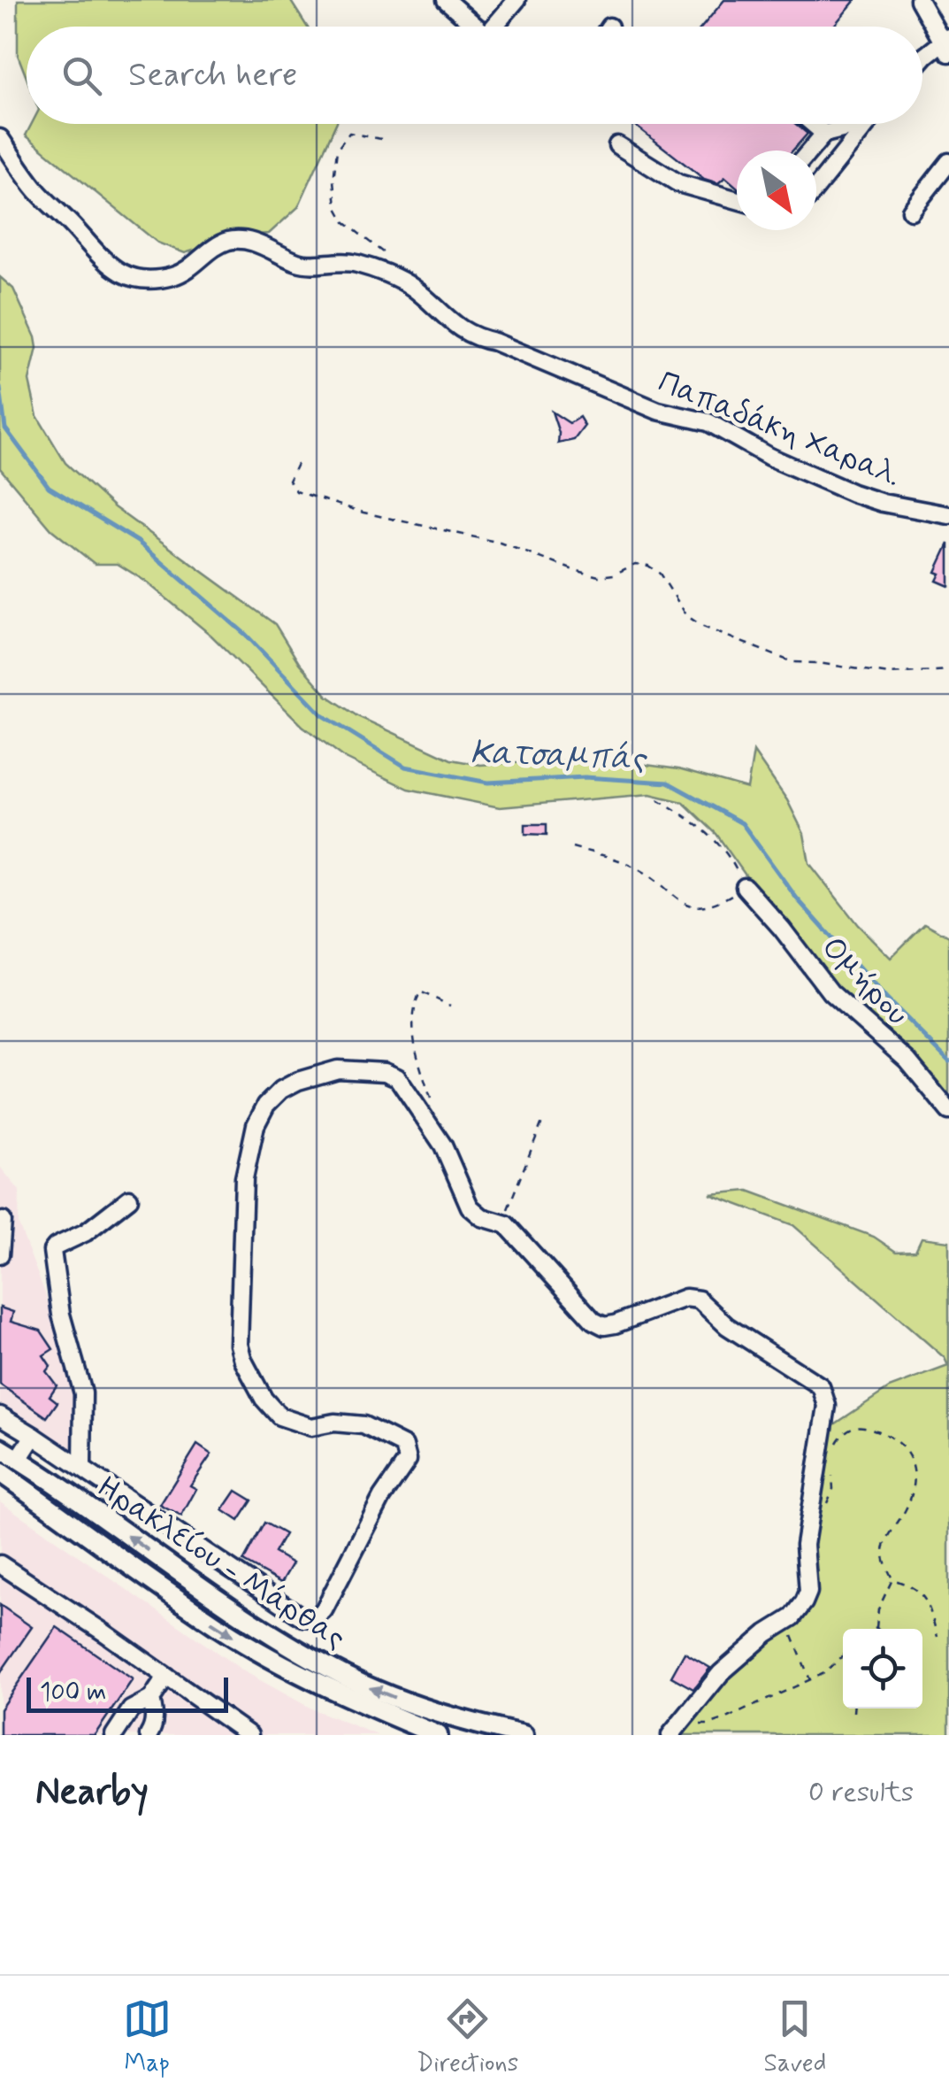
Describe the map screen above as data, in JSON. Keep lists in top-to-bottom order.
{
  "streets": {
    "main road": ["Ηρακλείου - Μάρθας"],
    "street": ["Παπαδάκη Χαραλ.", "Ομήρου"]
  },
  "water": ["Κατσαμπάς"],
  "scale_bar": "100 m",
  "north": "bottom right",
  "page": {
    "search": "Search here",
    "scale": "100 m",
    "heading": ["Nearby", "0 results"],
    "nav": ["Map", "Directions", "Saved"]
  }
}
